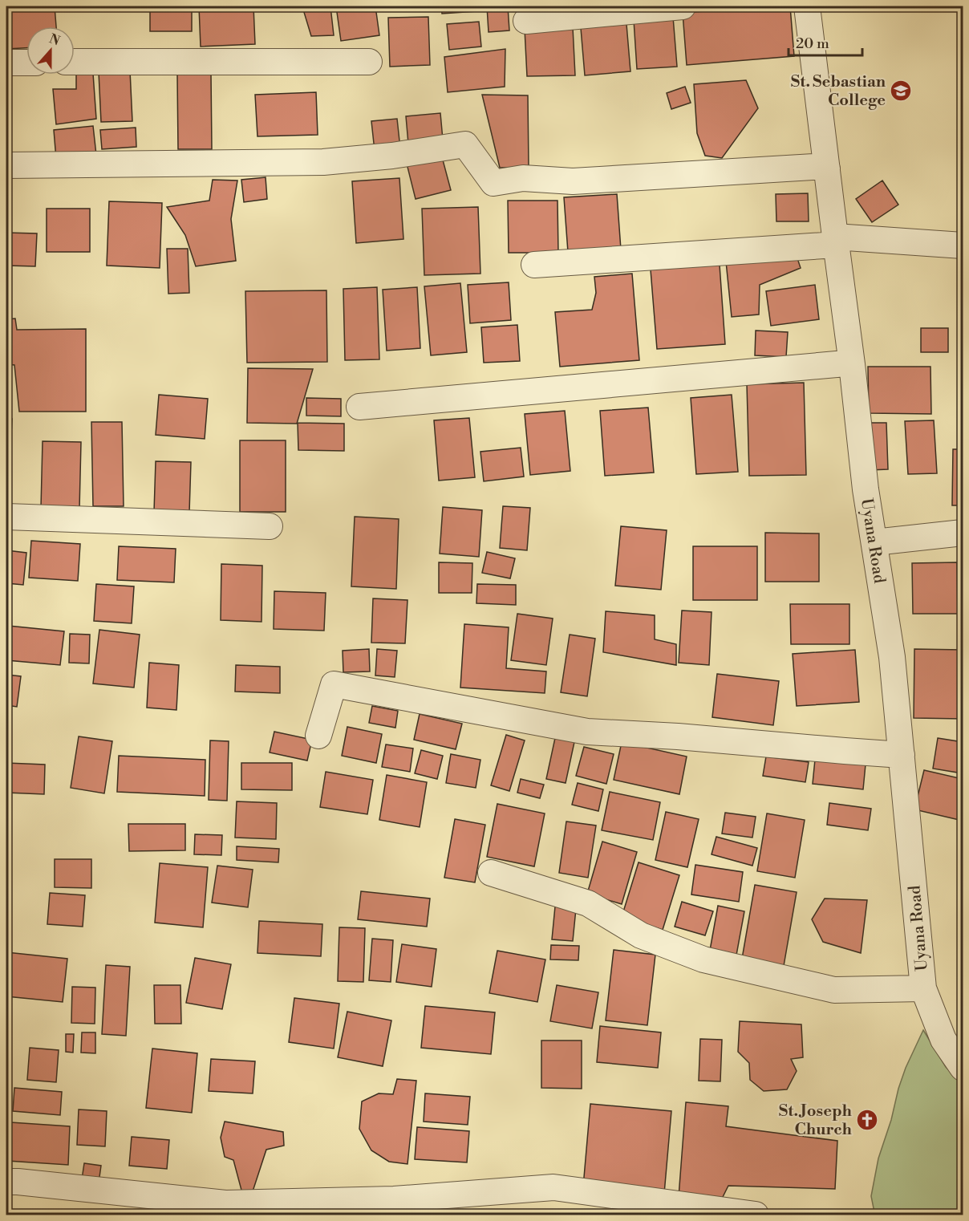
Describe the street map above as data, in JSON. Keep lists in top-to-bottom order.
{
  "streets": {
    "street": ["Uyana Road"]
  },
  "places": {
    "school or university": ["St. Sebastian College"],
    "church": ["St. Joseph Church"]
  },
  "scale_bar": "20 m",
  "north": "top"
}
